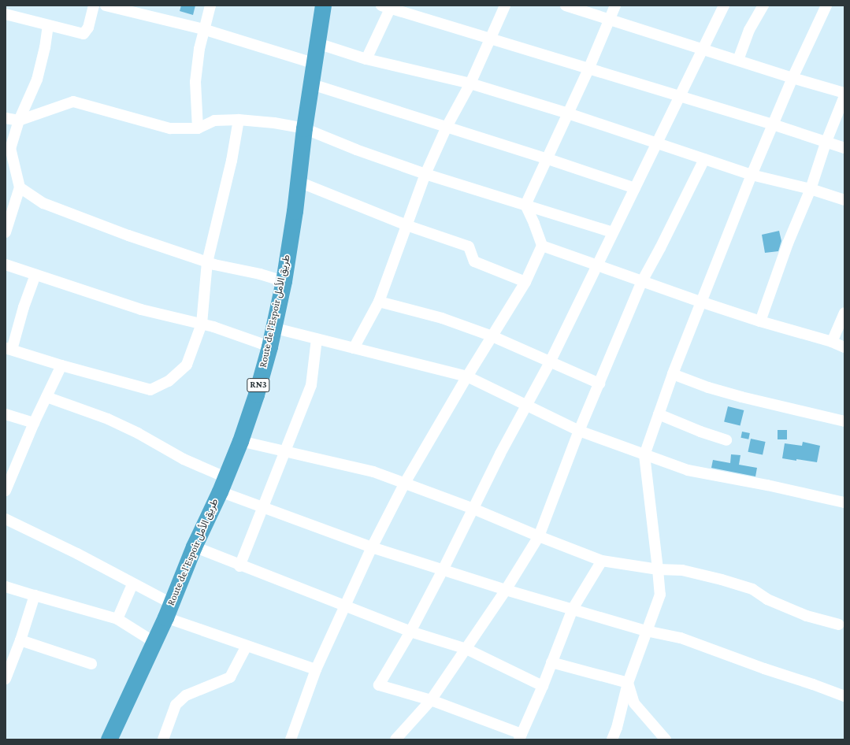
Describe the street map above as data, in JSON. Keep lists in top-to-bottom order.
{
  "streets": {
    "highway": ["Route de l’Espoir طريق الأمل", "RN3"]
  }
}
